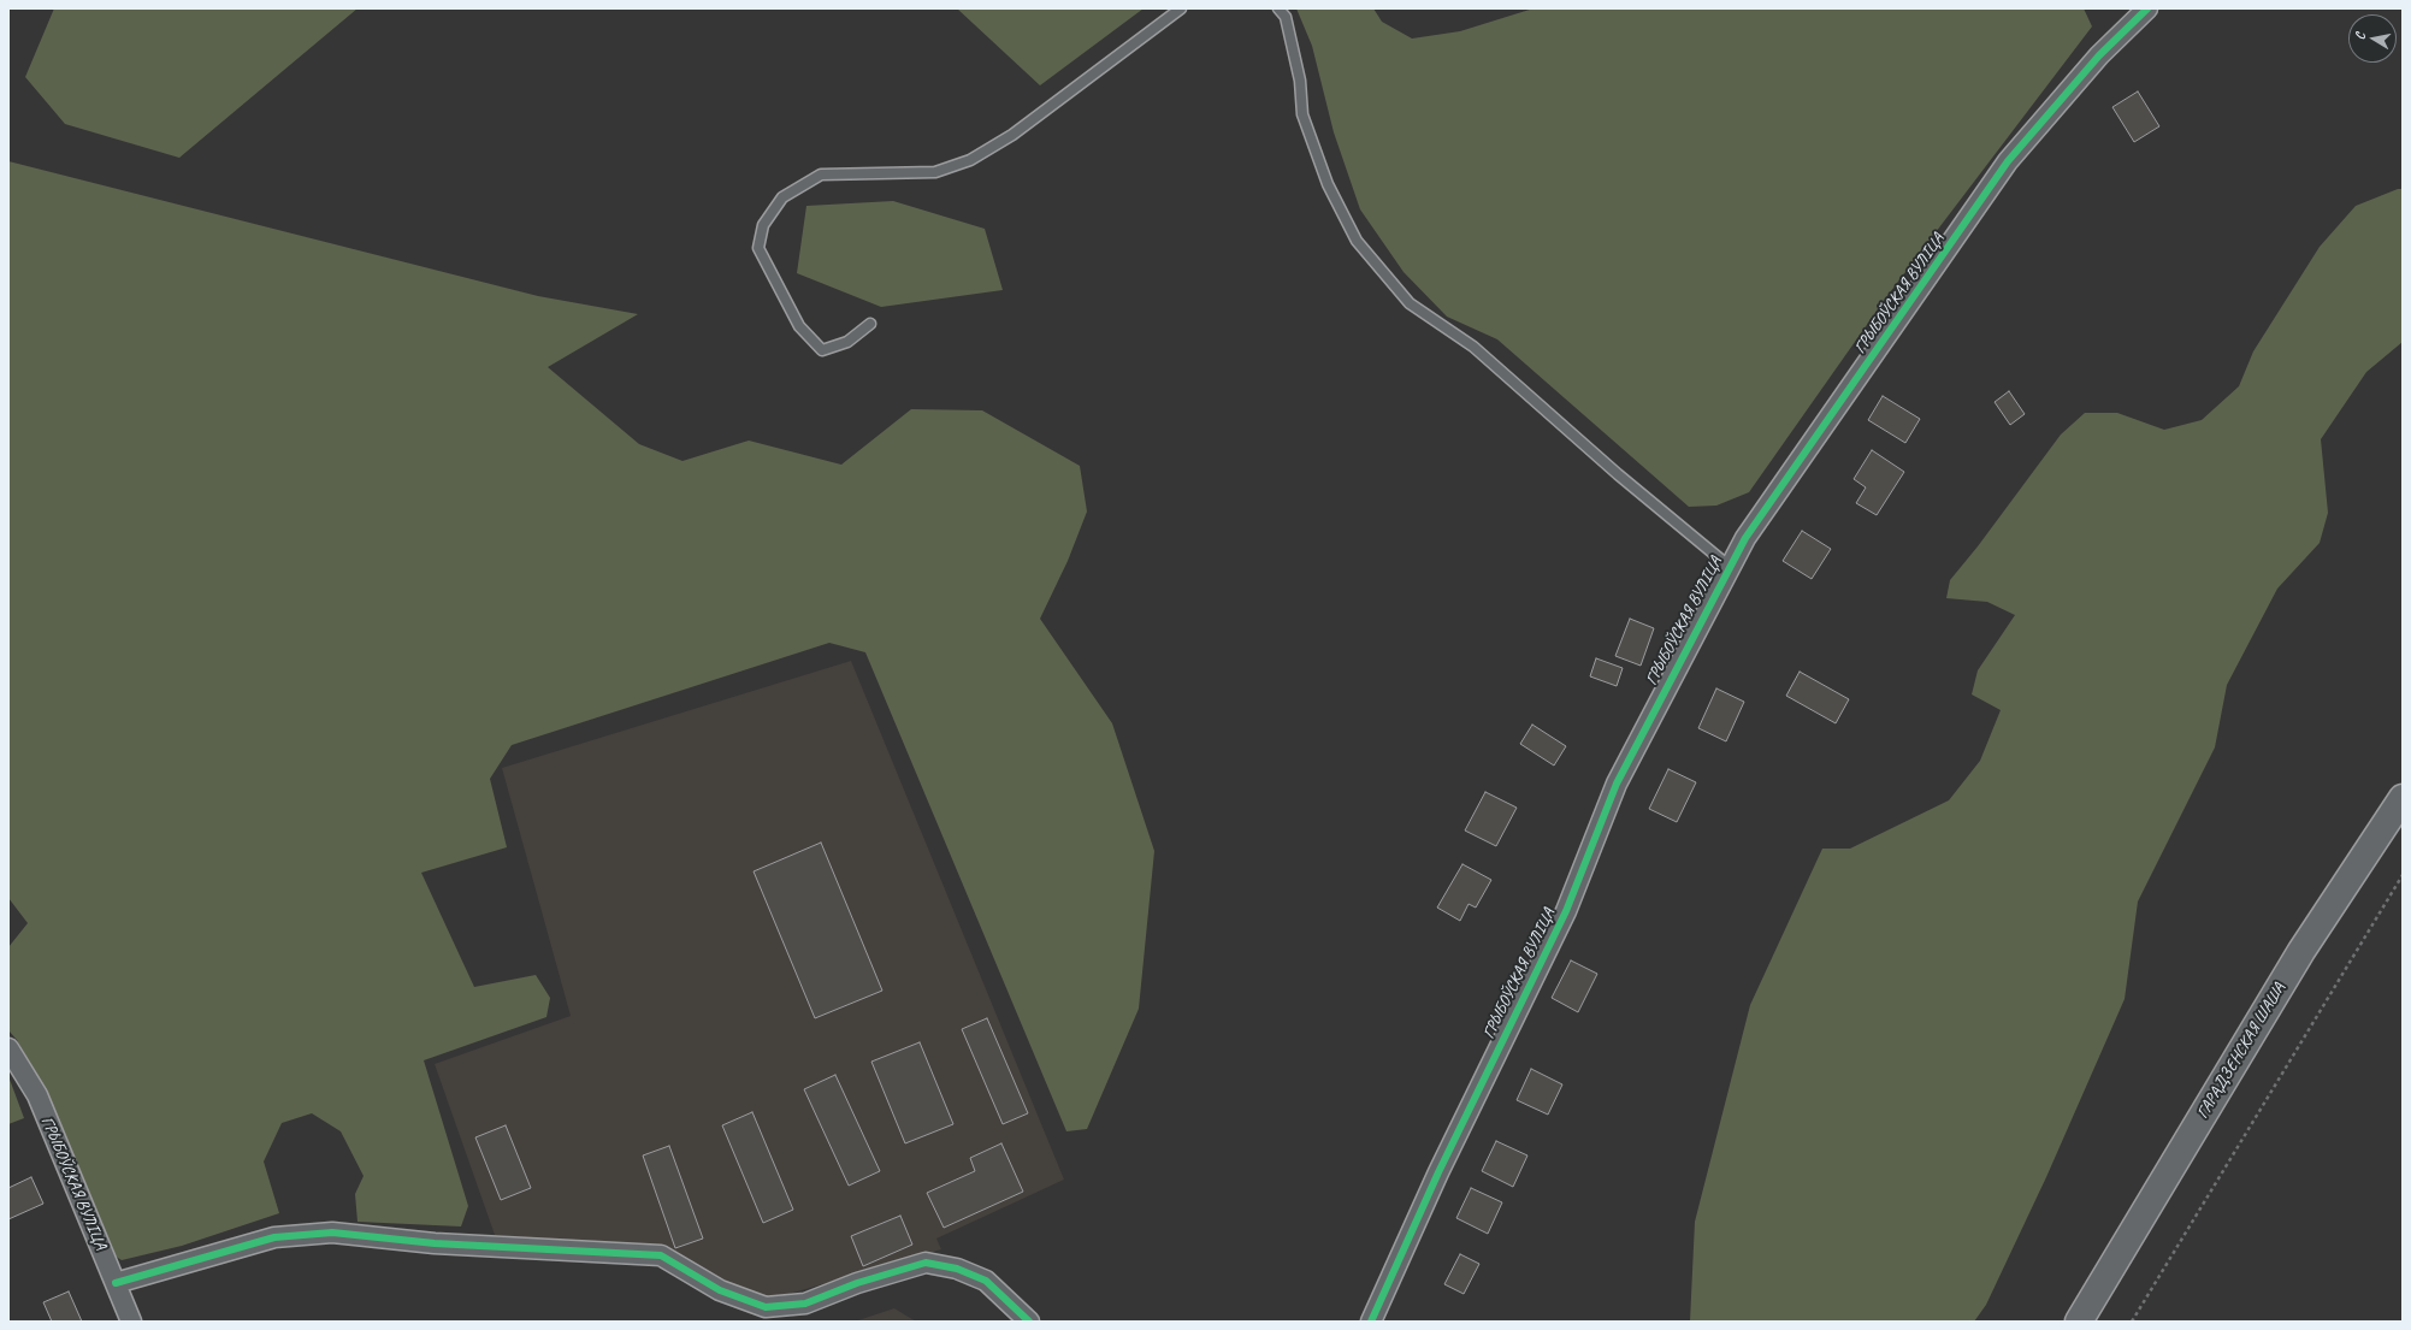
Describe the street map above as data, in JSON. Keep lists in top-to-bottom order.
{
  "streets": {
    "main road": ["ГАРАДЗЕНСКАЯ ШАША"],
    "street": ["ГРЫБОЎСКАЯ ВУЛІЦА"]
  },
  "north": "left"
}
